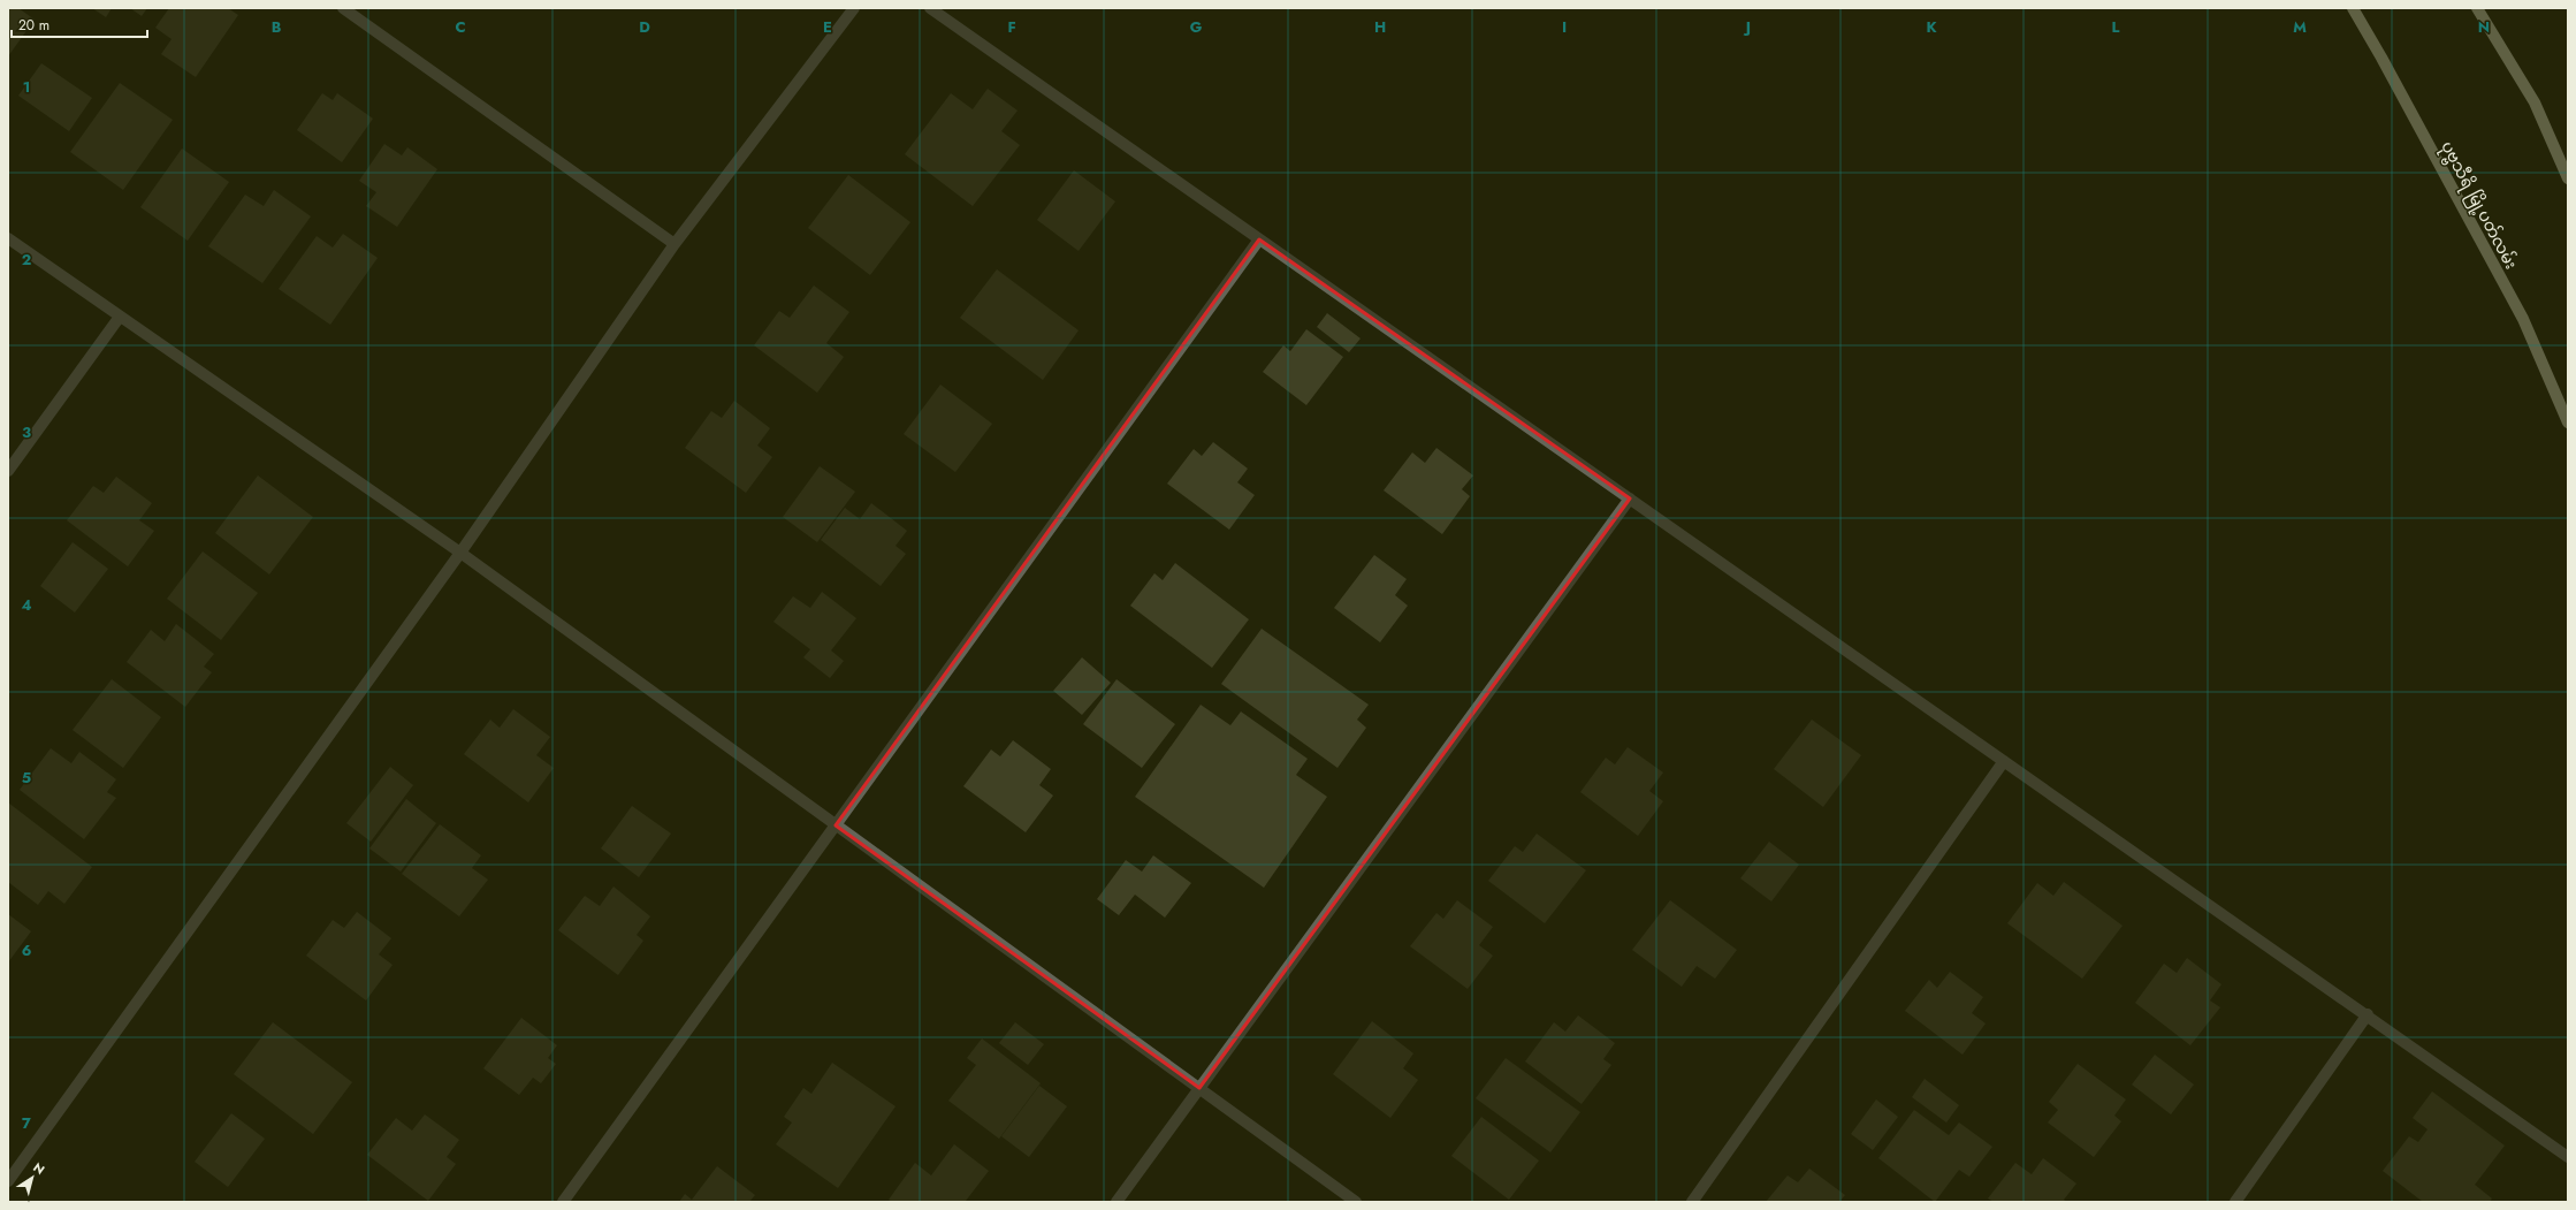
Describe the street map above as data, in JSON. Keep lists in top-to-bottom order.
{
  "streets": {
    "main road": ["ပုဗ္ဗသီရိ မြို့ပတ်လမ်း"]
  },
  "scale_bar": "20 m",
  "north": "top right",
  "grid": {
    "columns": [
      "B",
      "C",
      "D",
      "E",
      "F",
      "G",
      "H",
      "I",
      "J",
      "K",
      "L",
      "M",
      "N"
    ],
    "rows": [
      "1",
      "2",
      "3",
      "4",
      "5",
      "6",
      "7"
    ]
  }
}
